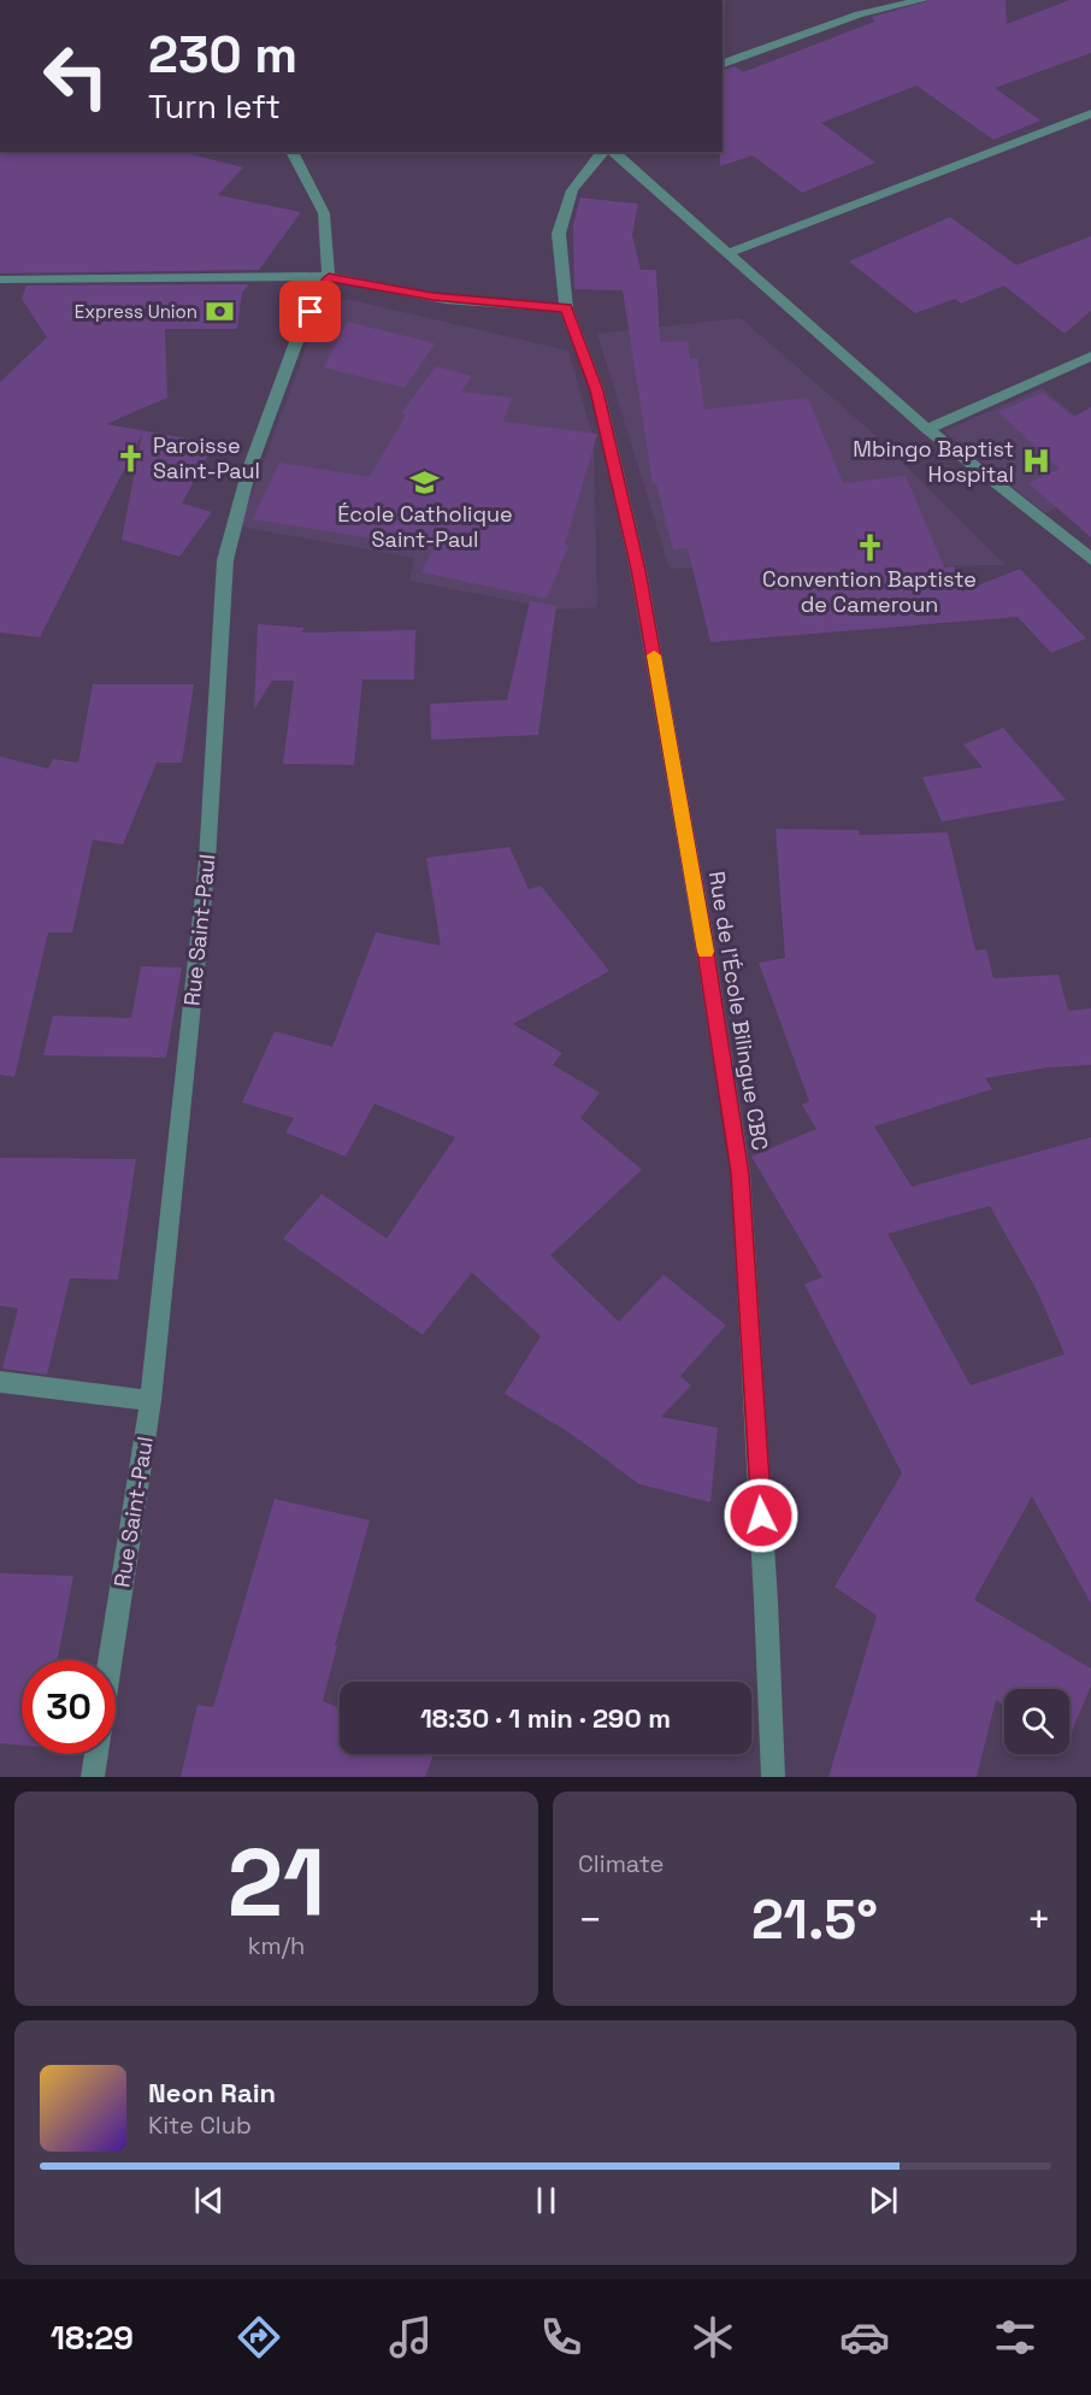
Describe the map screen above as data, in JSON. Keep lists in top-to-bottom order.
{
  "streets": {
    "street": ["Rue Saint-Paul", "Rue de l'École Bilingue CBC"]
  },
  "places": {
    "bank": ["Express Union"],
    "church": ["Paroisse Saint-Paul", "Convention Baptiste de Cameroun"],
    "hospital": ["Mbingo Baptist Hospital"],
    "school or university": ["École Catholique Saint-Paul"]
  },
  "page": {
    "turn": ["230 m", "Turn left"],
    "limit": "30",
    "trip": "18:30 · 1 min · 290 m",
    "tile": [
      ["21", "km/h"],
      "Climate"
    ],
    "heat": ["−", "21.5°", "+"],
    "song": ["Neon Rain", "Kite Club"],
    "tabs": "18:29"
  }
}
